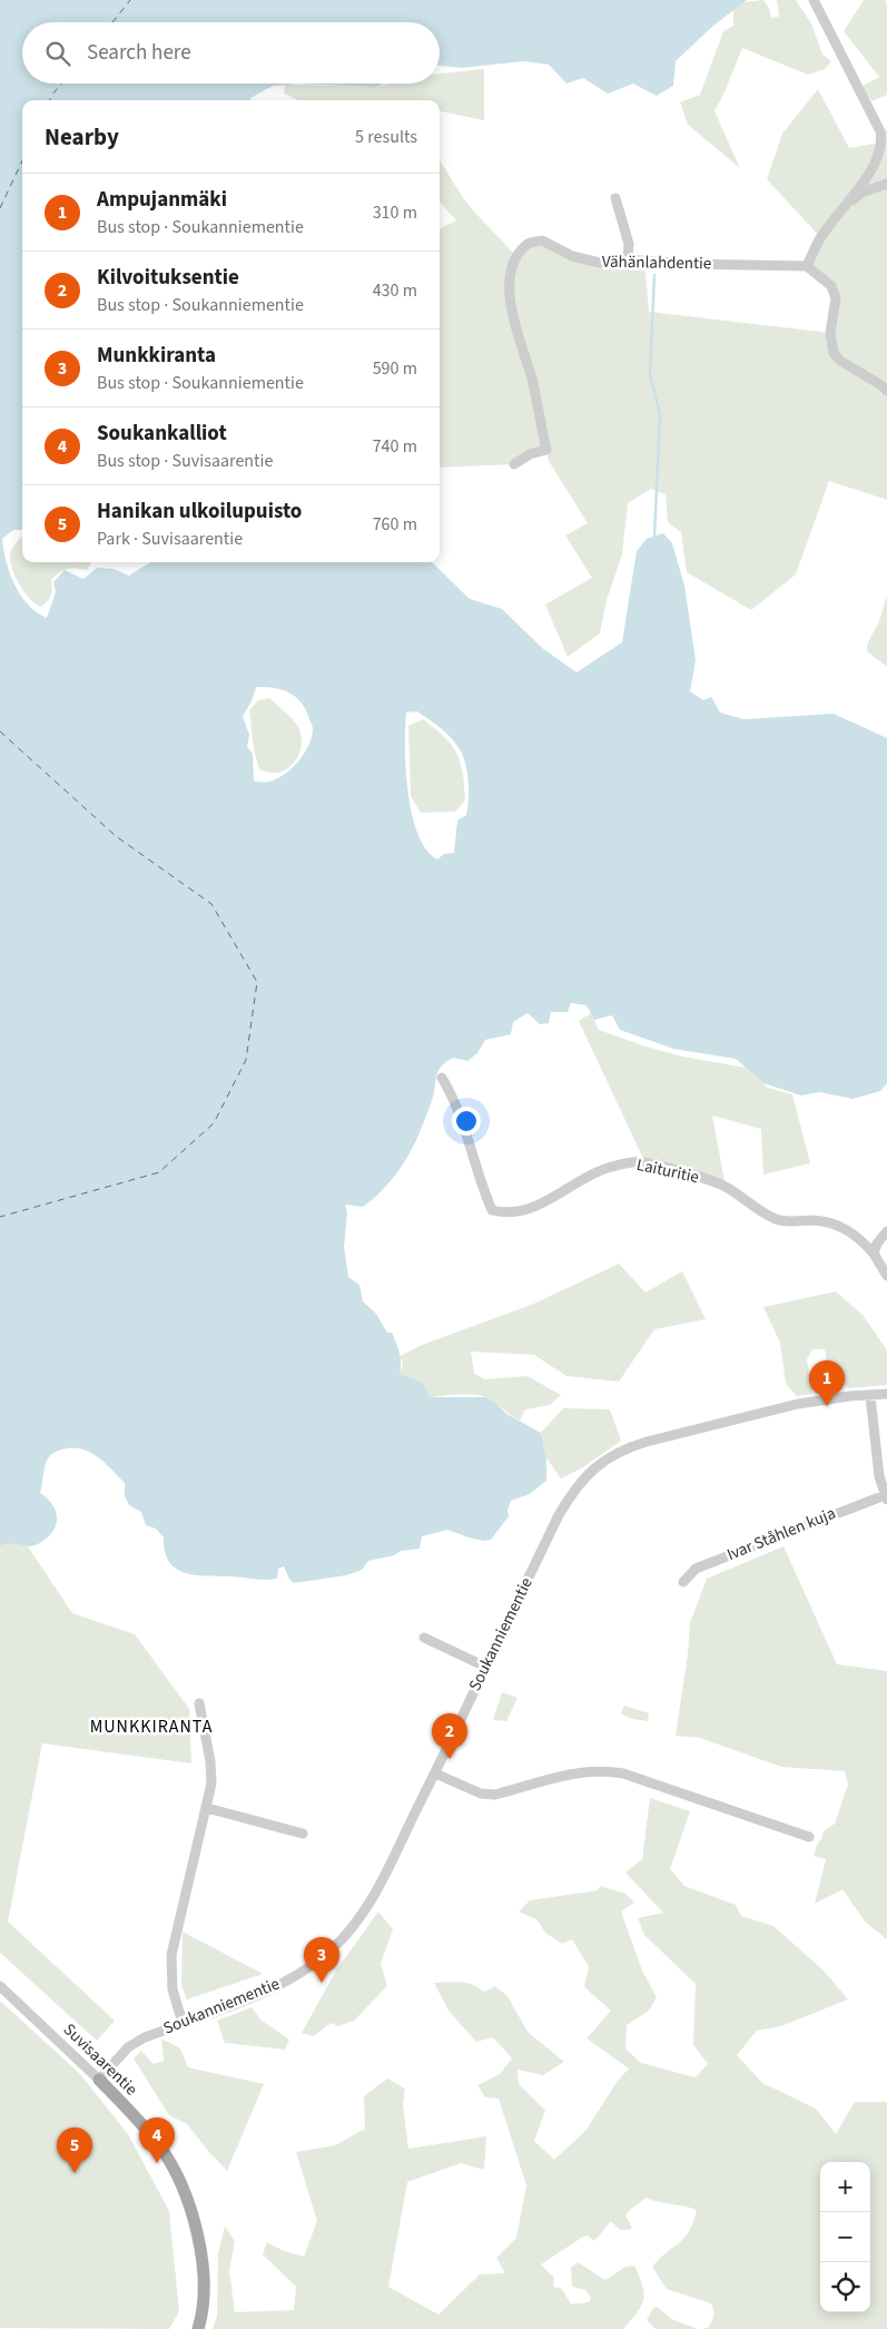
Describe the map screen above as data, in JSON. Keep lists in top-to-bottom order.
{
  "streets": {
    "main road": ["Suvisaarentie"],
    "street": [
      "Vähänlahdentie",
      "Laituritie",
      "Ivar Ståhlen kuja",
      "Soukanniementie"
    ]
  },
  "crossings": [
    ["Soukanniementie", "Suvisaarentie"]
  ],
  "districts": ["MUNKKIRANTA"],
  "page": {
    "search": "Search here",
    "heading": ["Nearby", "5 results"],
    "list": [
      {
        "mark": "1",
        "name": "Ampujanmäki",
        "note": "Bus stop · Soukanniementie",
        "value": "310 m"
      },
      {
        "mark": "2",
        "name": "Kilvoituksentie",
        "note": "Bus stop · Soukanniementie",
        "value": "430 m"
      },
      {
        "mark": "3",
        "name": "Munkkiranta",
        "note": "Bus stop · Soukanniementie",
        "value": "590 m"
      },
      {
        "mark": "4",
        "name": "Soukankalliot",
        "note": "Bus stop · Suvisaarentie",
        "value": "740 m"
      },
      {
        "mark": "5",
        "name": "Hanikan ulkoilupuisto",
        "note": "Park · Suvisaarentie",
        "value": "760 m"
      }
    ],
    "pins": [
      "1",
      "2",
      "3",
      "4",
      "5"
    ],
    "map_buttons": ["+", "−"]
  }
}
